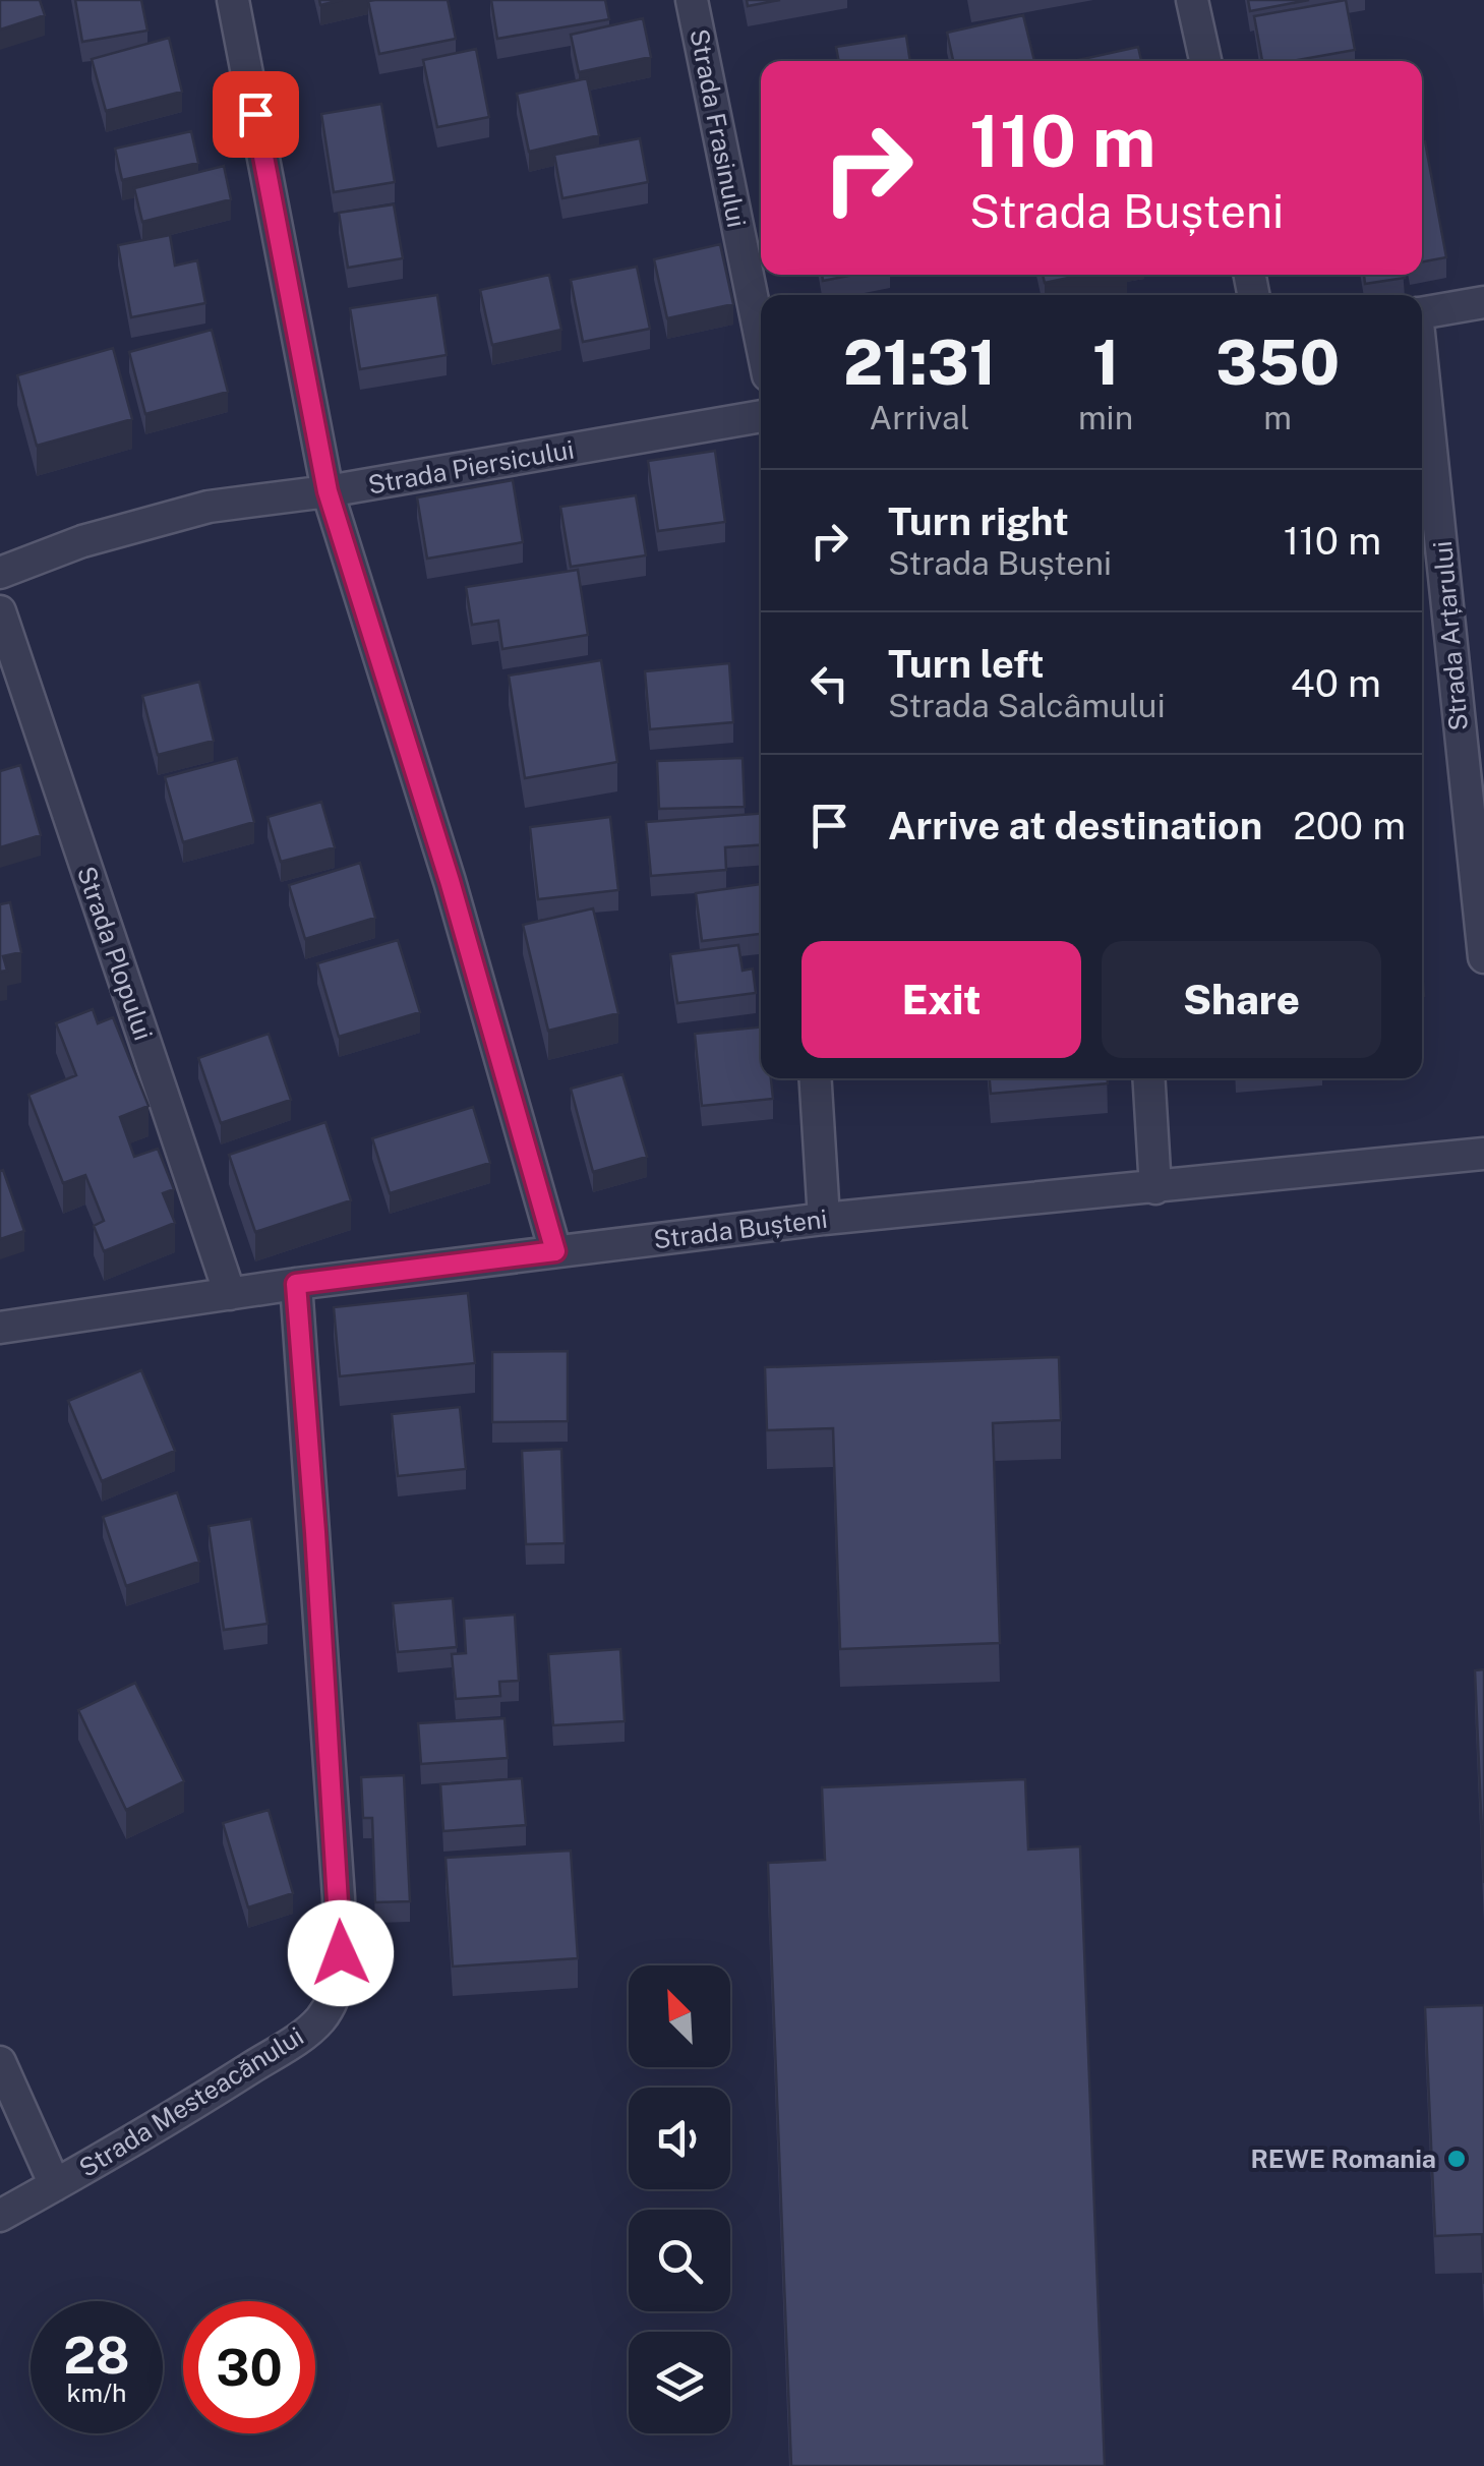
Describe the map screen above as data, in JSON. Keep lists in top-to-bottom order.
{
  "streets": {
    "street": [
      "Strada Frasinului",
      "Strada Piersicului",
      "Strada Arțarului",
      "Strada Plopului",
      "Strada Bușteni",
      "Strada Mesteacănului"
    ]
  },
  "crossings": [
    ["Strada Plopului", "Strada Bușteni"],
    ["Strada Bușteni", "Strada Mesteacănului"]
  ],
  "places": ["REWE Romania"],
  "north": "top left",
  "page": {
    "turn": ["110 m", "Strada Bușteni"],
    "eta": [
      "21:31",
      "Arrival",
      "1",
      "min",
      "350",
      "m"
    ],
    "list": [
      {
        "name": "Turn right",
        "note": "Strada Bușteni",
        "value": "110 m"
      },
      {
        "name": "Turn left",
        "note": "Strada Salcâmului",
        "value": "40 m"
      },
      {
        "name": "Arrive at destination",
        "value": "200 m"
      }
    ],
    "buttons": ["Exit", "Share"],
    "speed": "28 km/h",
    "limit": "30"
  }
}
